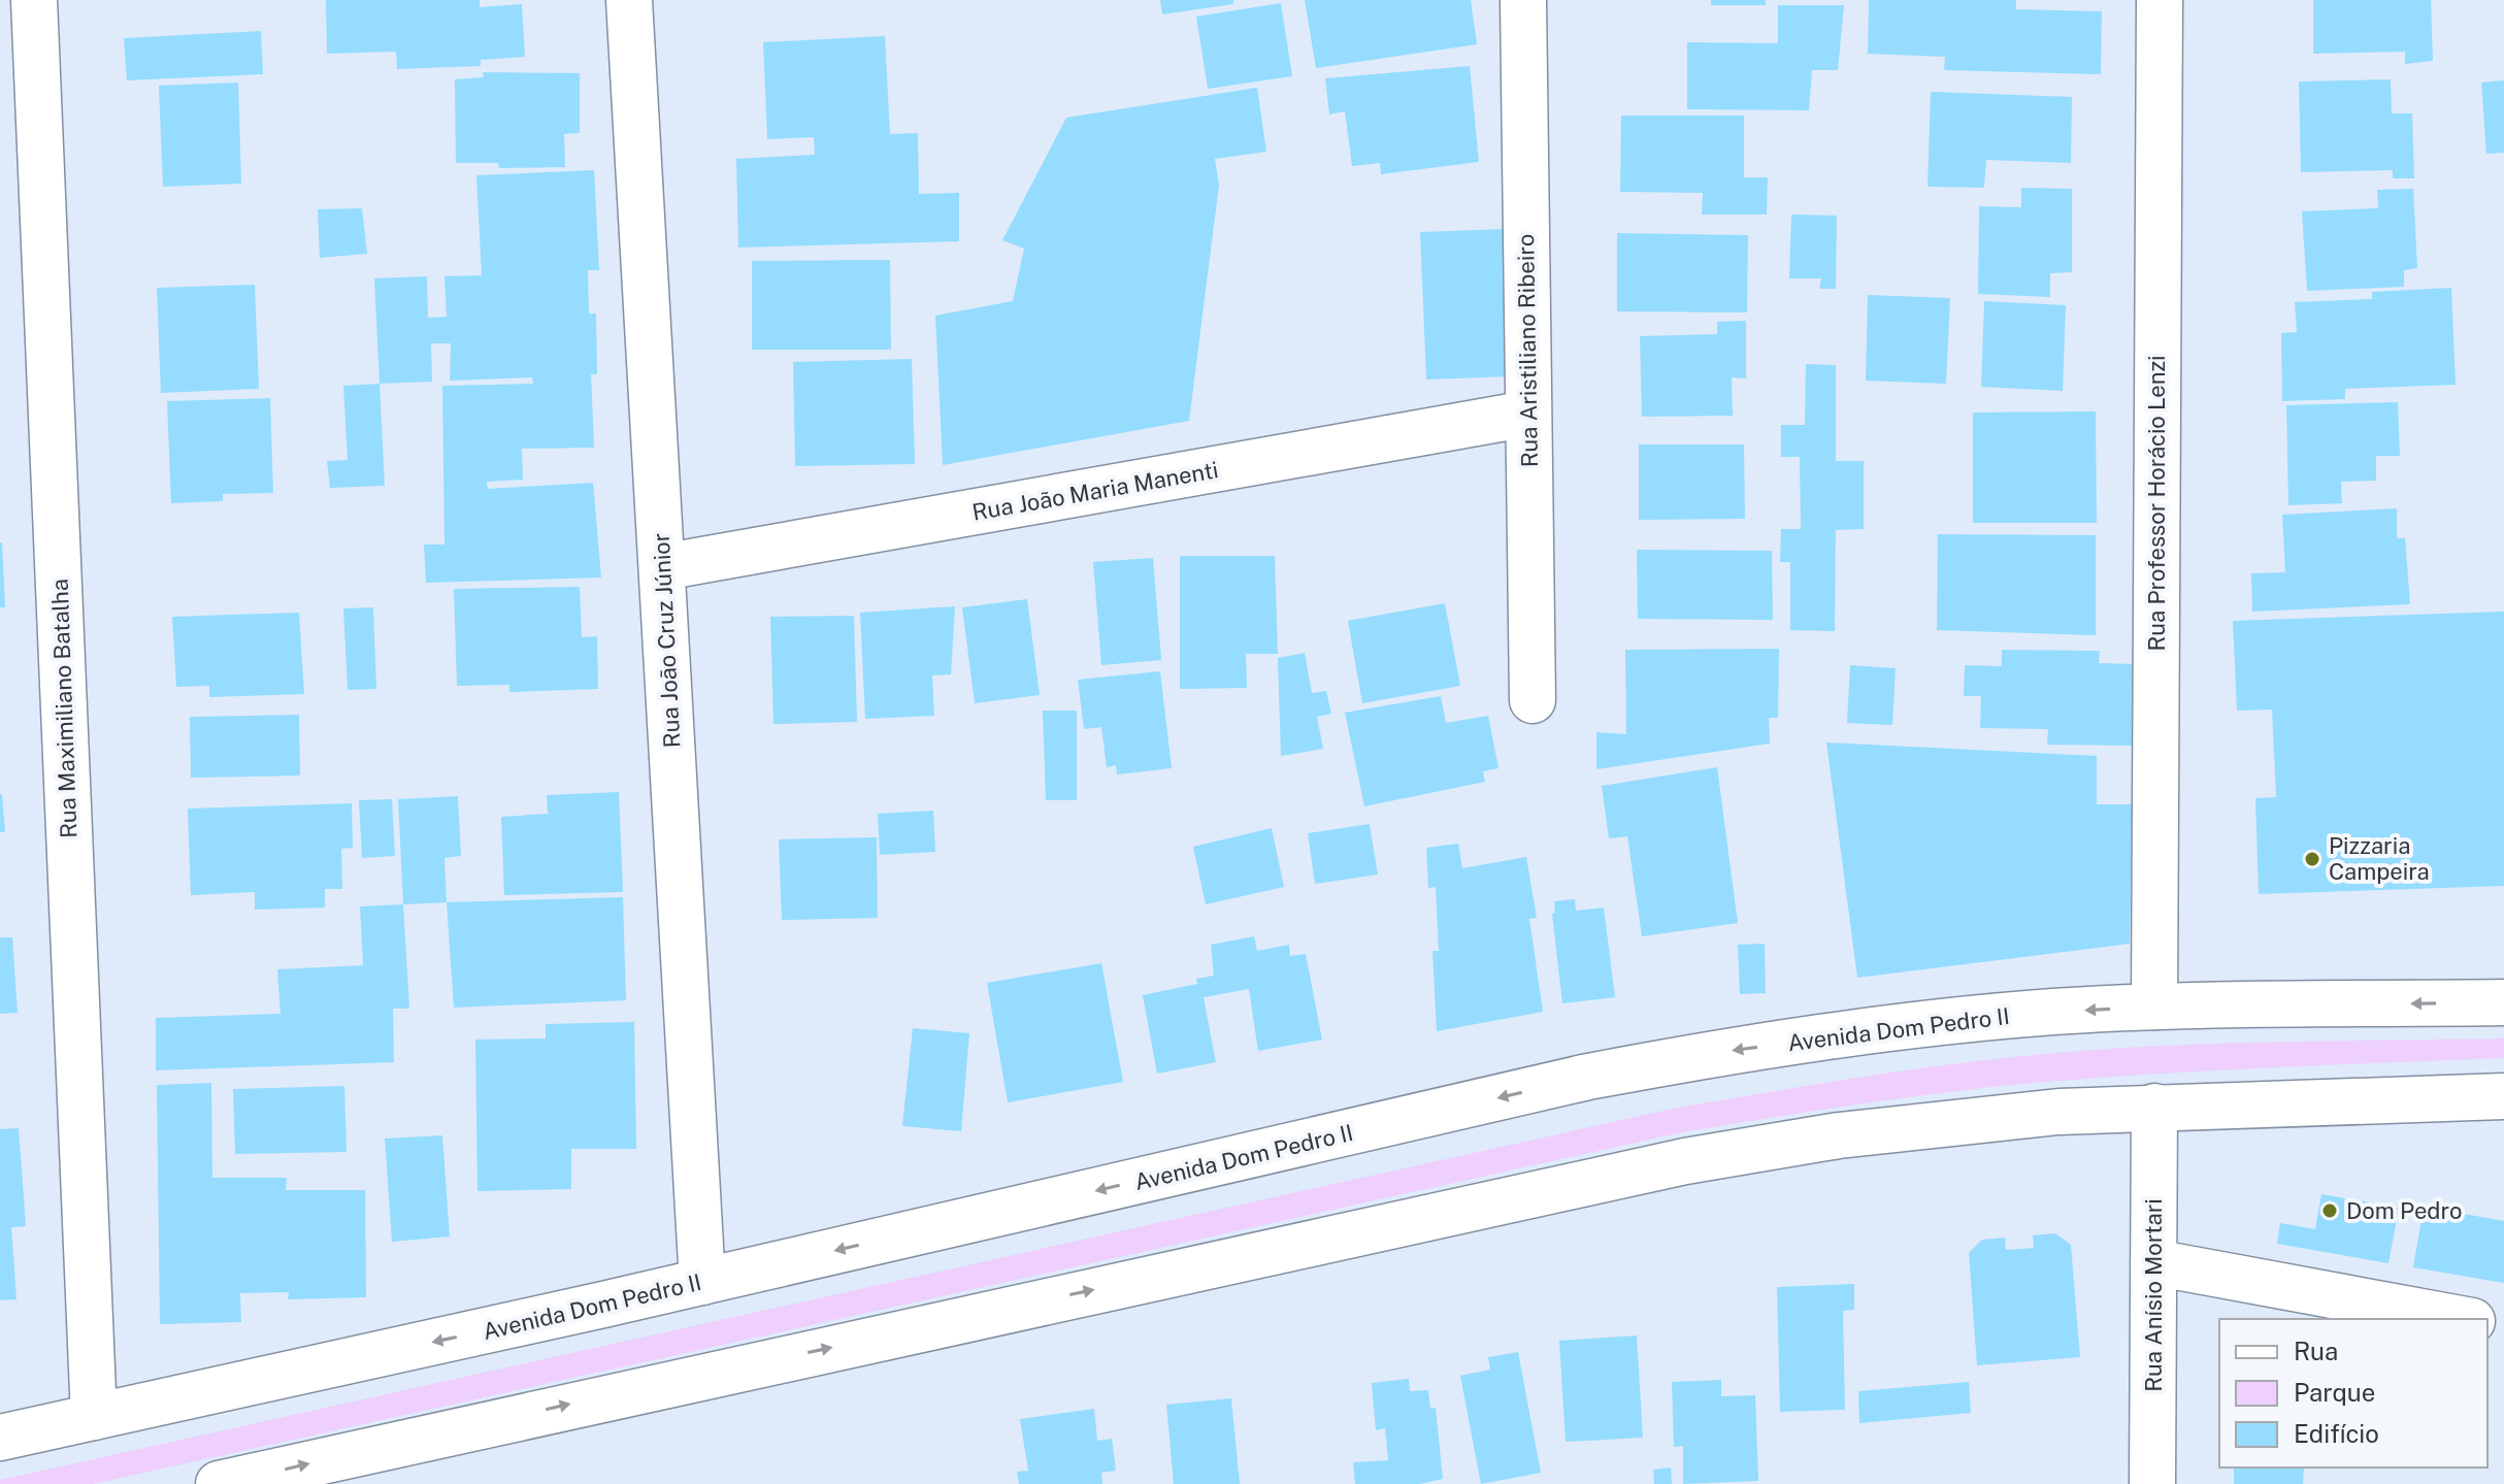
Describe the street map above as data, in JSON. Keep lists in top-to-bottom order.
{
  "streets": {
    "street": [
      "Rua Aristiliano Ribeiro",
      "Rua João Maria Manenti",
      "Rua Professor Horácio Lenzi",
      "Rua João Cruz Júnior",
      "Rua Maximiliano Batalha",
      "Avenida Dom Pedro II",
      "Rua Anísio Mortari"
    ]
  },
  "crossings": [
    ["Rua Aristiliano Ribeiro", "Rua João Maria Manenti"],
    ["Rua João Maria Manenti", "Rua João Cruz Júnior"],
    ["Rua Professor Horácio Lenzi", "Avenida Dom Pedro II"],
    ["Rua João Cruz Júnior", "Avenida Dom Pedro II"],
    ["Rua Maximiliano Batalha", "Avenida Dom Pedro II"]
  ],
  "places": ["Pizzaria Campeira", "Dom Pedro"],
  "legend": ["Rua", "Parque", "Edifício"]
}
